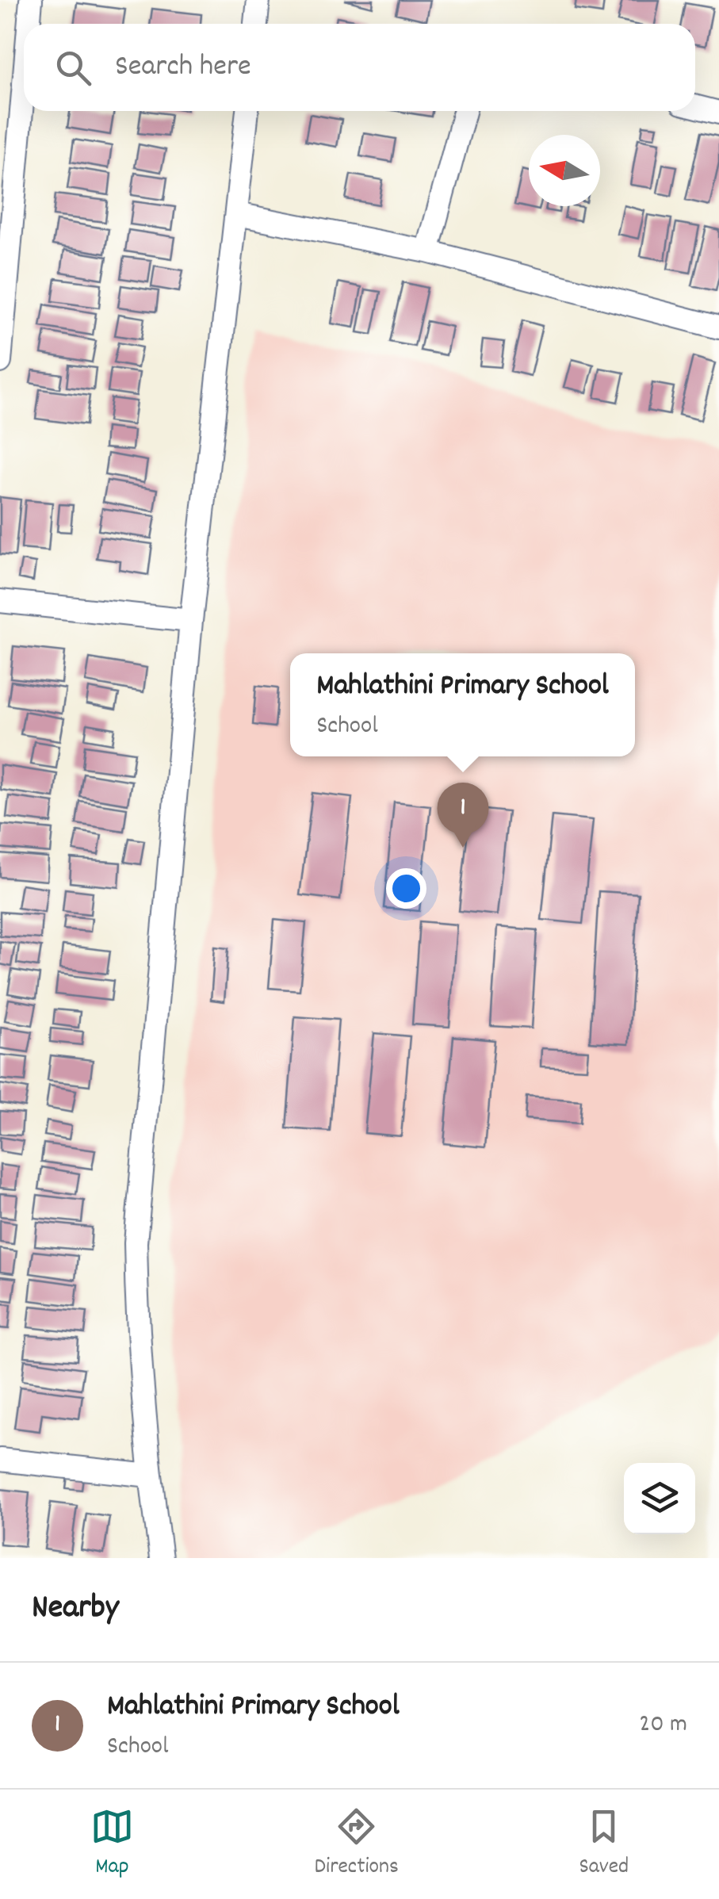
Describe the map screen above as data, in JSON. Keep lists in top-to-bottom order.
{
  "north": "left",
  "page": {
    "search": "Search here",
    "popup": ["Mahlathini Primary School", "School"],
    "pins": "1",
    "heading": "Nearby",
    "list": [
      {
        "mark": "1",
        "name": "Mahlathini Primary School",
        "note": "School",
        "value": "20 m"
      }
    ],
    "nav": ["Map", "Directions", "Saved"]
  }
}
